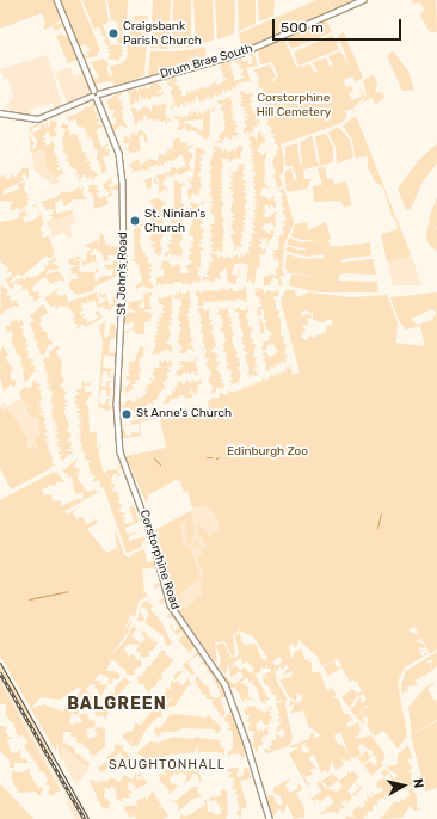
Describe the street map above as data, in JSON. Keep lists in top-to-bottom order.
{
  "streets": {
    "main road": ["Drum Brae South", "St John's Road", "Corstorphine Road"]
  },
  "crossings": [
    ["Drum Brae South", "St John's Road"],
    ["St John's Road", "Corstorphine Road"]
  ],
  "districts": ["BALGREEN", "SAUGHTONHALL"],
  "parks": ["Corstorphine Hill Cemetery", "Edinburgh Zoo"],
  "places": ["Craigsbank Parish Church", "St. Ninian's Church", "St Anne's Church"],
  "scale_bar": "500 m",
  "north": "right"
}
